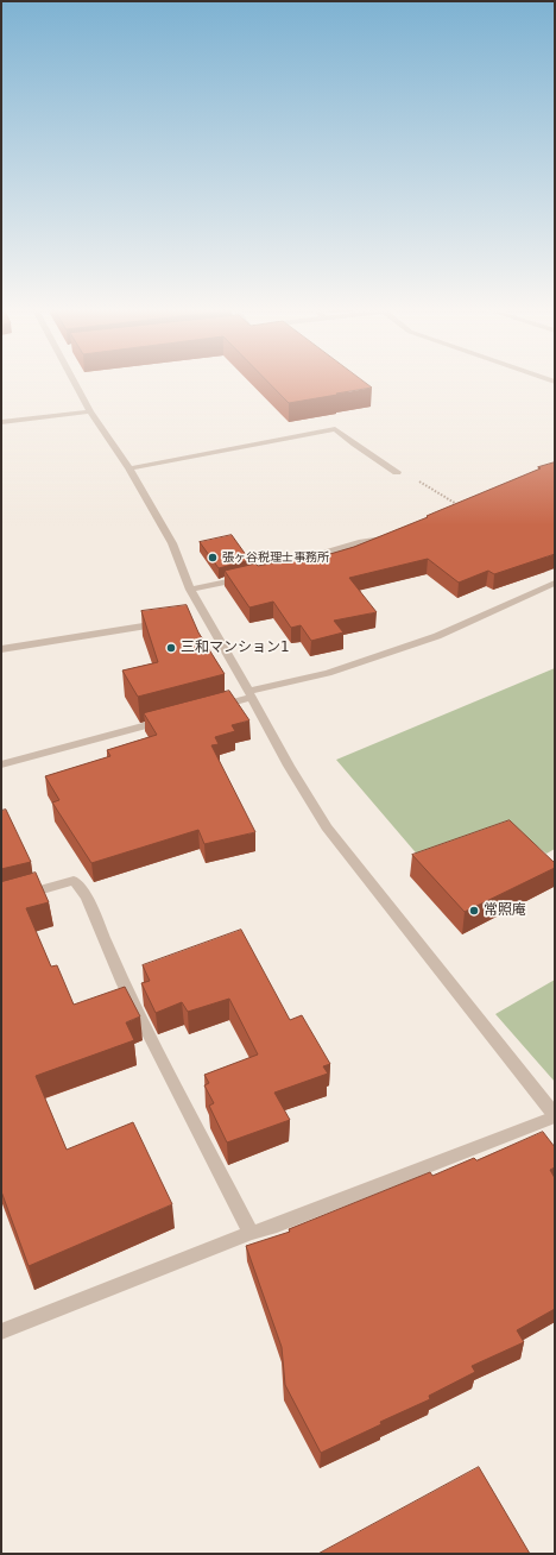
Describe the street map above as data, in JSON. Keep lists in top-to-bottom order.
{
  "places": ["張ヶ谷税理士事務所", "三和マンション1", "常照庵"]
}
